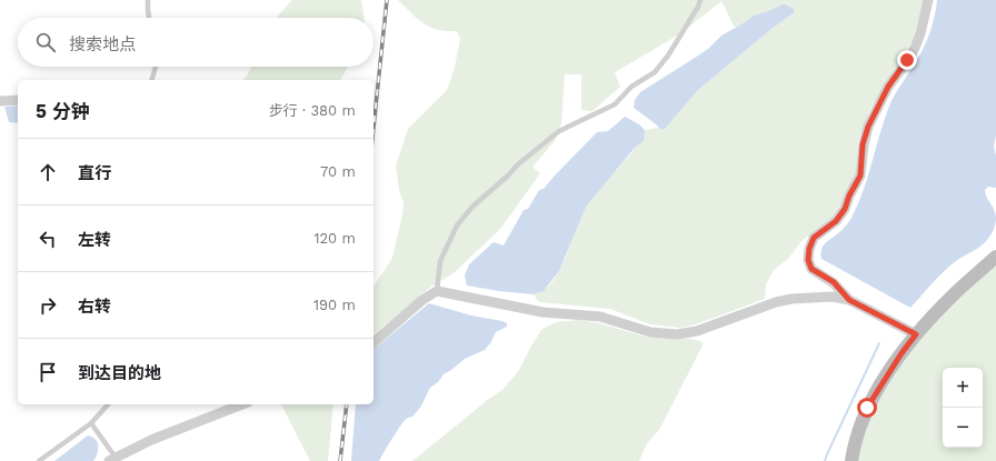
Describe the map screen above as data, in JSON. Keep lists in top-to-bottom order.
{
  "page": {
    "search": "搜索地点",
    "heading": ["5 分钟", "步行 · 380 m"],
    "list": [
      ["直行", "70 m"],
      ["左转", "120 m"],
      ["右转", "190 m"],
      "到达目的地"
    ],
    "map_buttons": ["+", "−"]
  }
}
